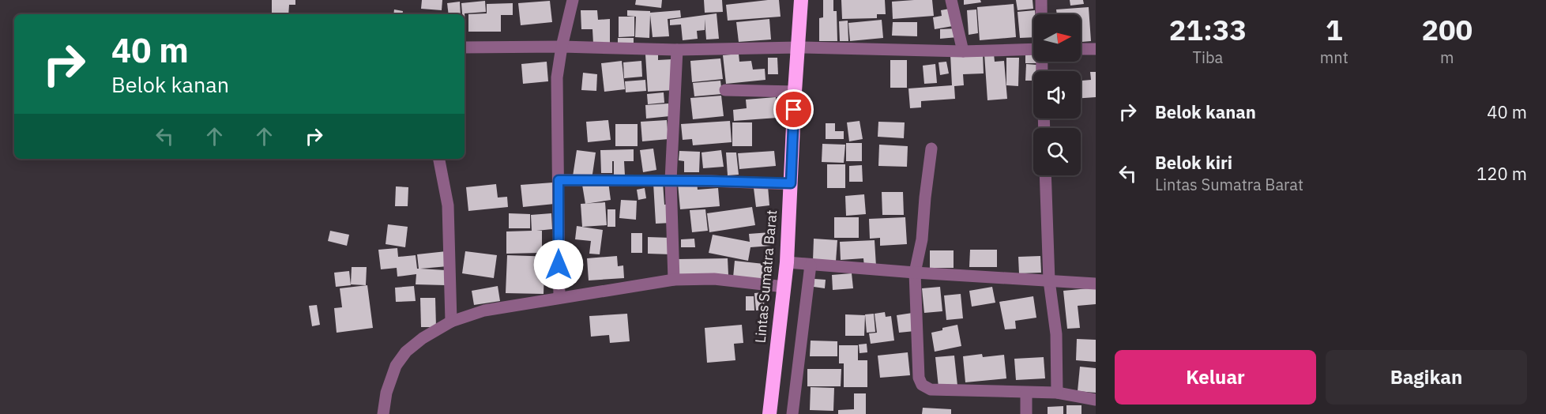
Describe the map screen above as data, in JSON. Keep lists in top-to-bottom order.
{
  "streets": {
    "highway": ["Lintas Sumatra Barat"]
  },
  "north": "right",
  "page": {
    "eta": [
      "21:33",
      "Tiba",
      "1",
      "mnt",
      "200",
      "m"
    ],
    "turn": ["40 m", "Belok kanan"],
    "list": [
      {
        "name": "Belok kanan",
        "value": "40 m"
      },
      {
        "name": "Belok kiri",
        "note": "Lintas Sumatra Barat",
        "value": "120 m"
      }
    ],
    "buttons": ["Keluar", "Bagikan"]
  }
}
